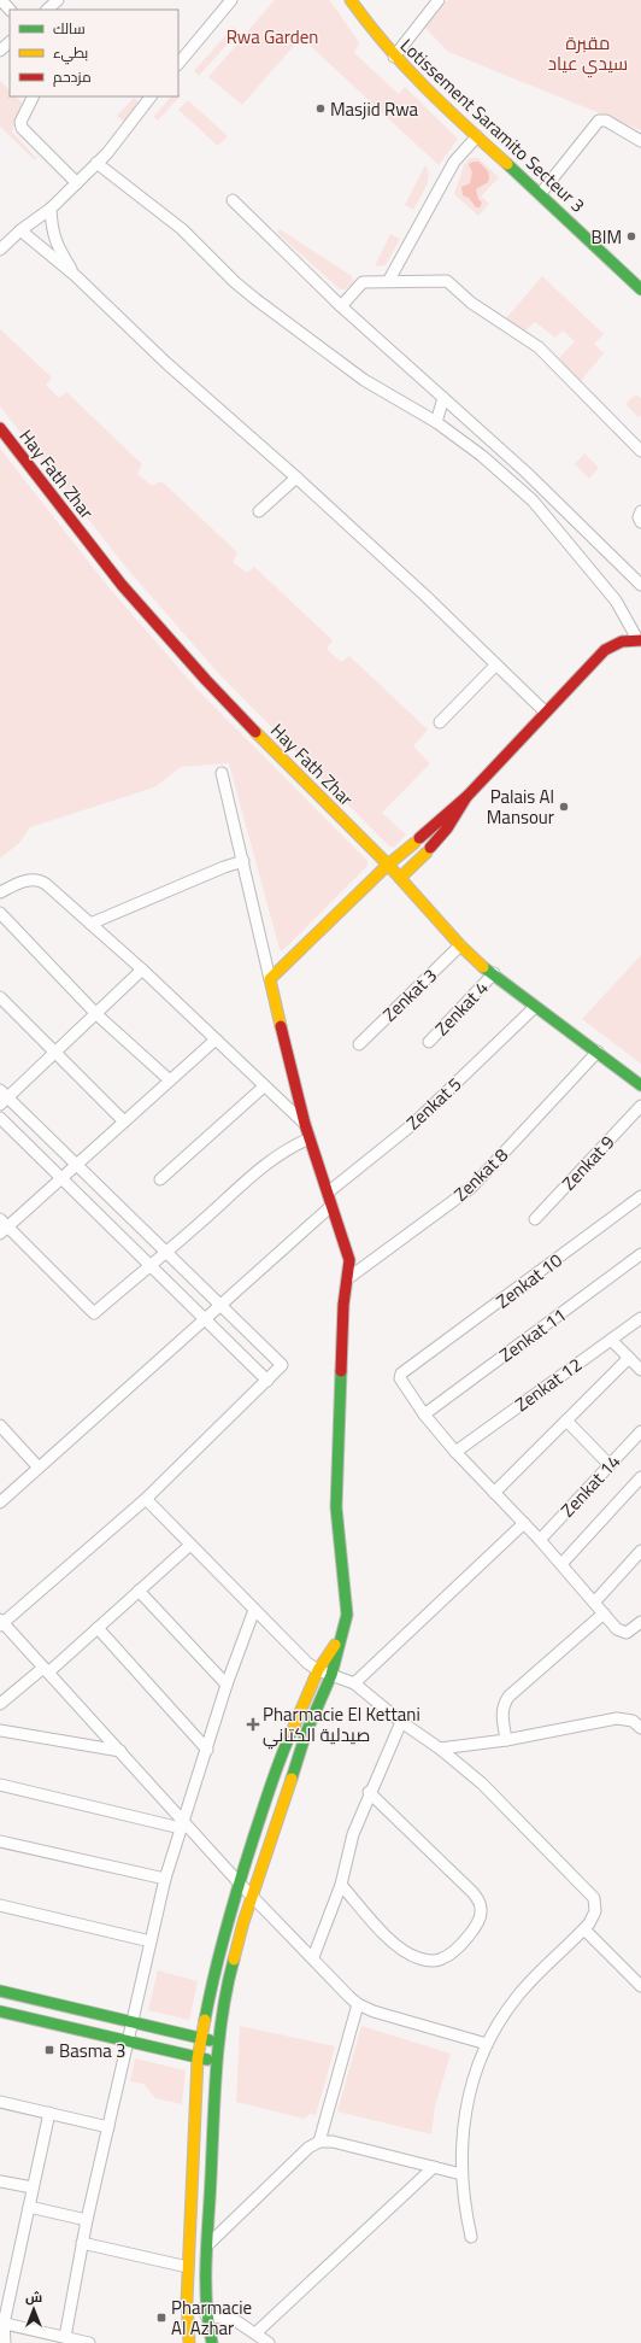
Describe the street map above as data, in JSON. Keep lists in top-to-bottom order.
{
  "streets": {
    "street": [
      "Lotissement Saramito Secteur 3",
      "Hay Fath Zhar",
      "Zenkat 3",
      "Zenkat 4",
      "Zenkat 5",
      "Zenkat 9",
      "Zenkat 8",
      "Zenkat 10",
      "Zenkat 11",
      "Zenkat 12",
      "Zenkat 14"
    ]
  },
  "crossings": [
    ["Hay Fath Zhar", "Zenkat 3"],
    ["Hay Fath Zhar", "Zenkat 4"],
    ["Hay Fath Zhar", "Zenkat 5"],
    ["Hay Fath Zhar", "Zenkat 8"],
    ["Zenkat 10", "Zenkat 11"]
  ],
  "parks": ["Rwa Garden", "مقبرة سيدي عياد"],
  "places": {
    "other": ["Masjid Rwa", "BIM", "Palais Al Mansour"],
    "health": ["Pharmacie El Kettani صيدلية الكتاني"],
    "transit": ["Basma 3", "Pharmacie Al Azhar"]
  },
  "legend": ["سالك", "بطيء", "مزدحم"],
  "north": "top"
}
